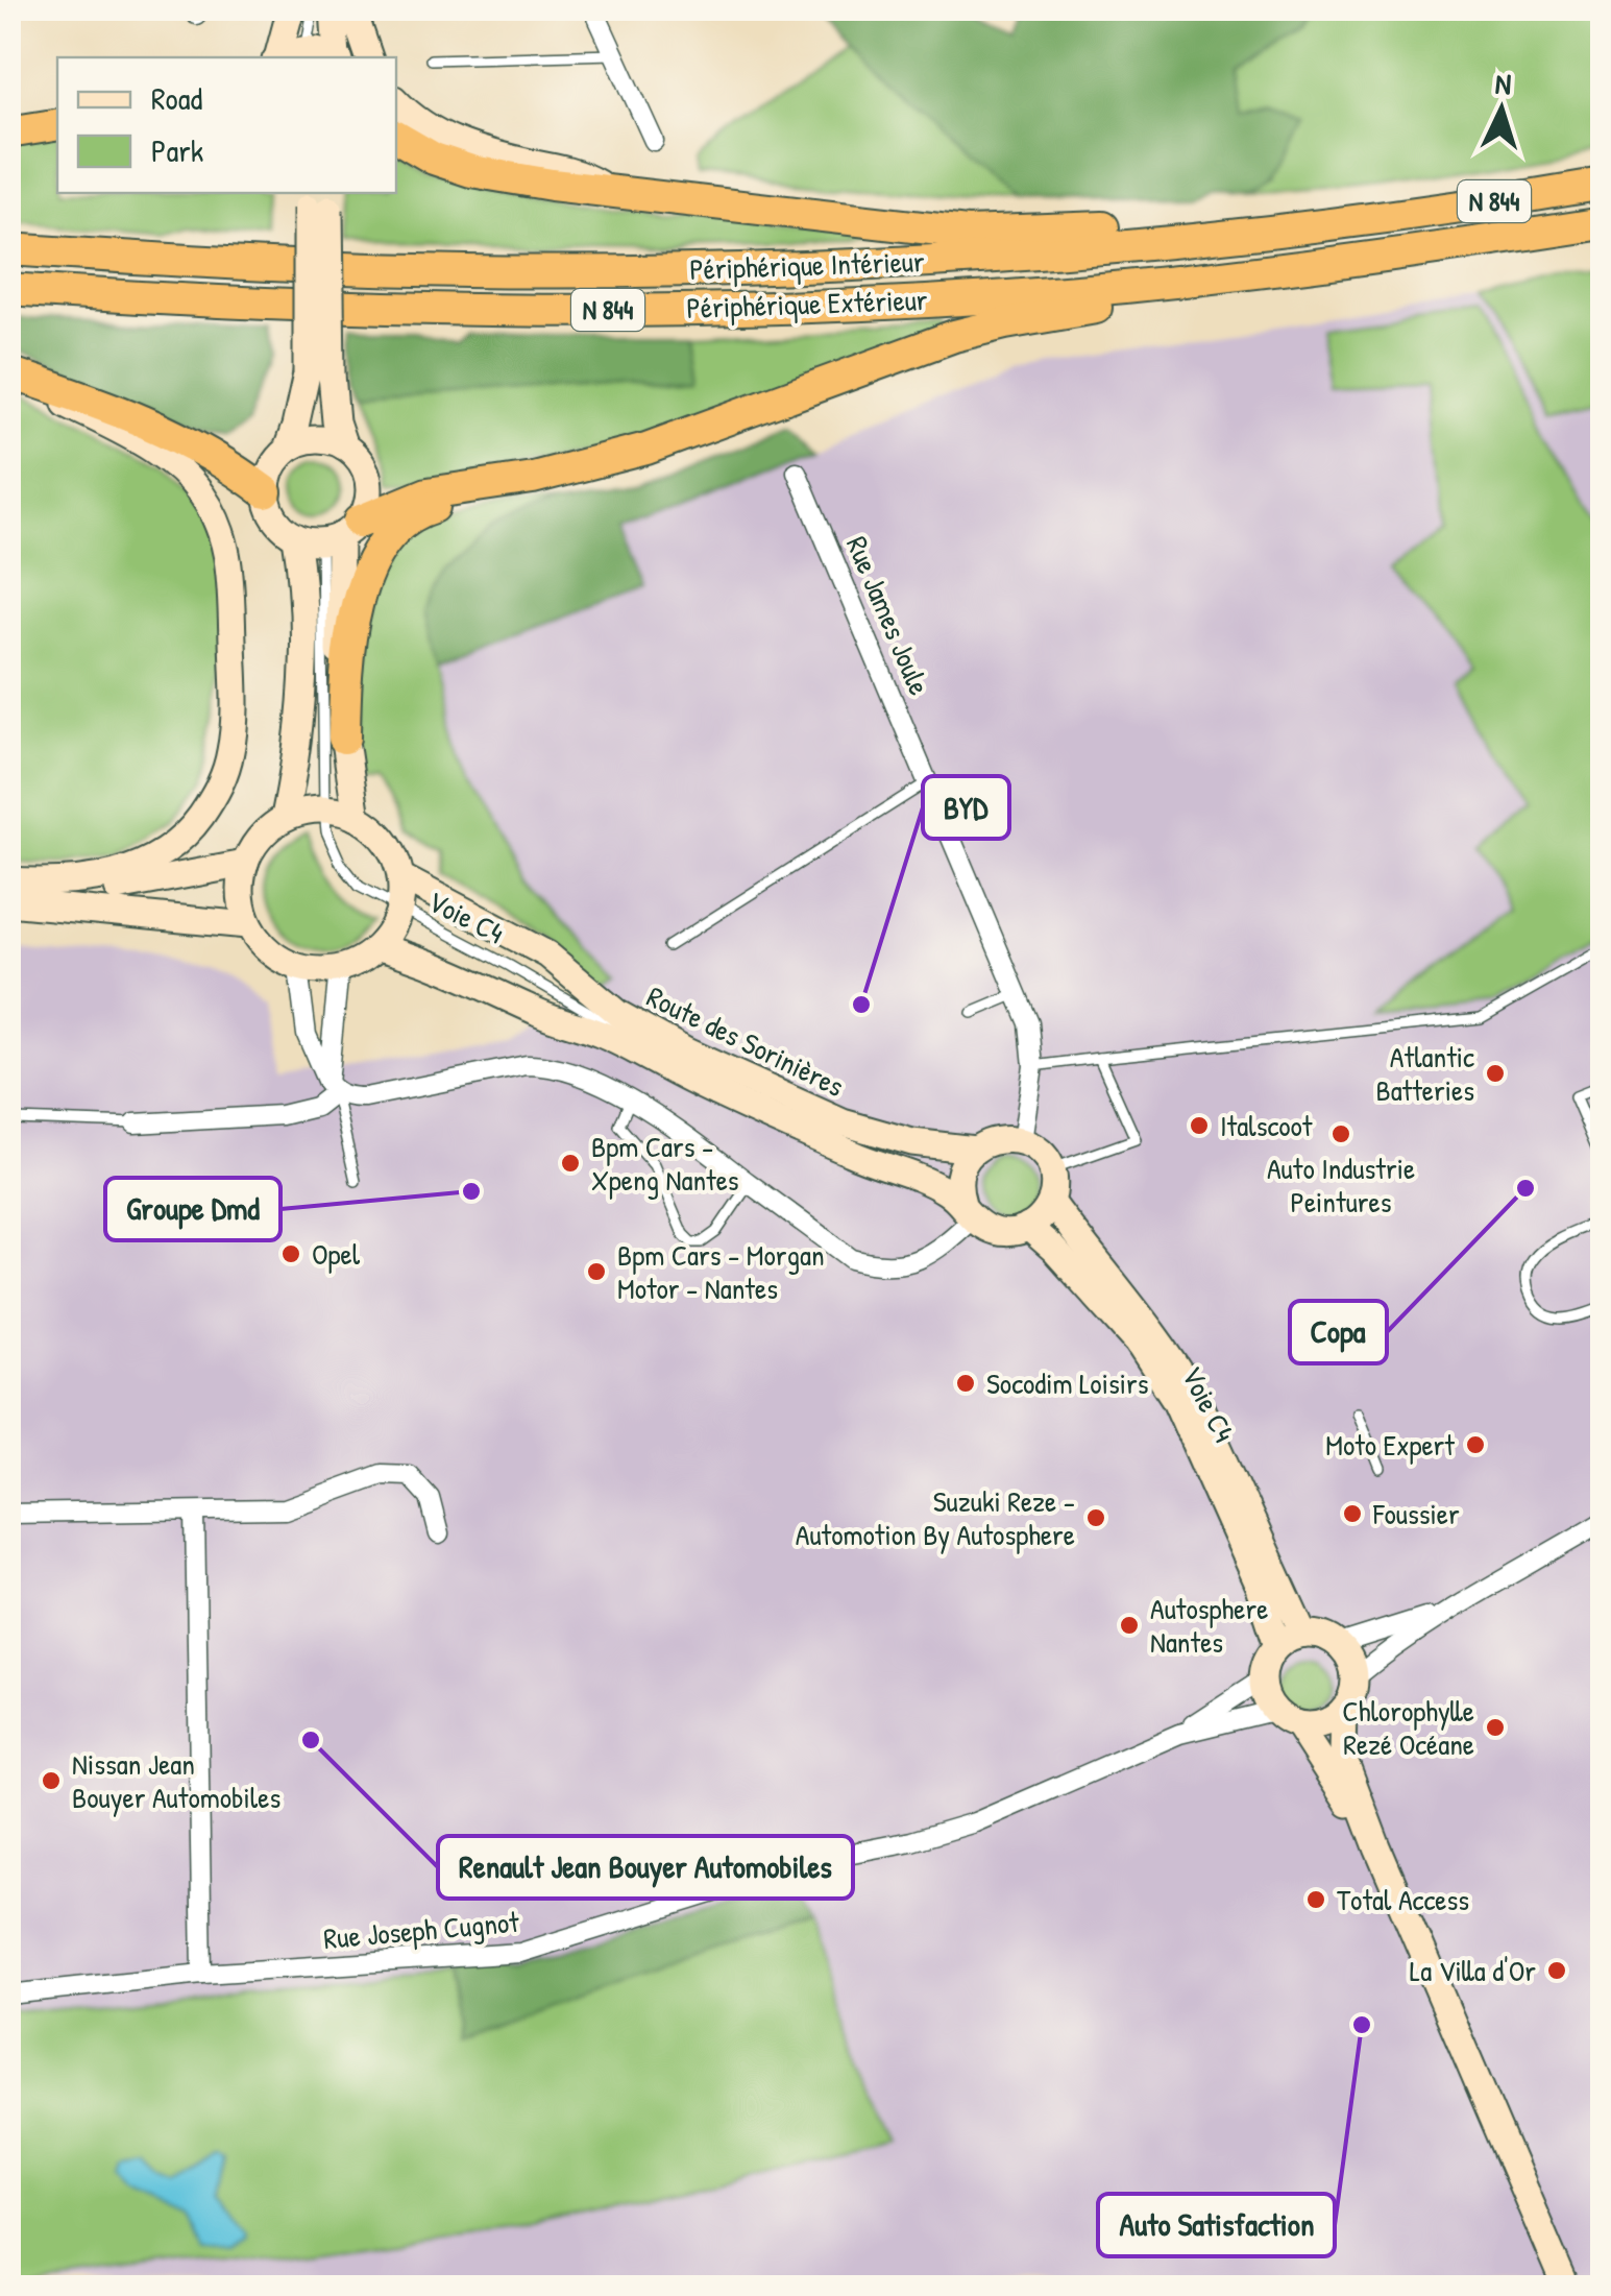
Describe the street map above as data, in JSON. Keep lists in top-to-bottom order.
{
  "streets": {
    "highway": ["N 844", "Périphérique Intérieur", "Périphérique Extérieur"],
    "main road": ["Route des Sorinières"],
    "street": ["Rue James Joule", "Rue Joseph Cugnot"],
    "lane": ["Voie C4"]
  },
  "crossings": [
    ["Rue James Joule", "Route des Sorinières"]
  ],
  "places": [
    "BYD",
    "Atlantic Batteries",
    "Italscoot",
    "Auto Industrie Peintures",
    "Bpm Cars - Xpeng Nantes",
    "Copa",
    "Groupe Dmd",
    "Opel",
    "Bpm Cars - Morgan Motor - Nantes",
    "Socodim Loisirs",
    "Moto Expert",
    "Foussier",
    "Suzuki Reze - Automotion By Autosphere",
    "Autosphere Nantes",
    "Chlorophylle Rezé Océane",
    "Renault Jean Bouyer Automobiles",
    "Nissan Jean Bouyer Automobiles",
    "Total Access",
    "La Villa d'Or",
    "Auto Satisfaction"
  ],
  "legend": ["Road", "Park"],
  "north": "top"
}
